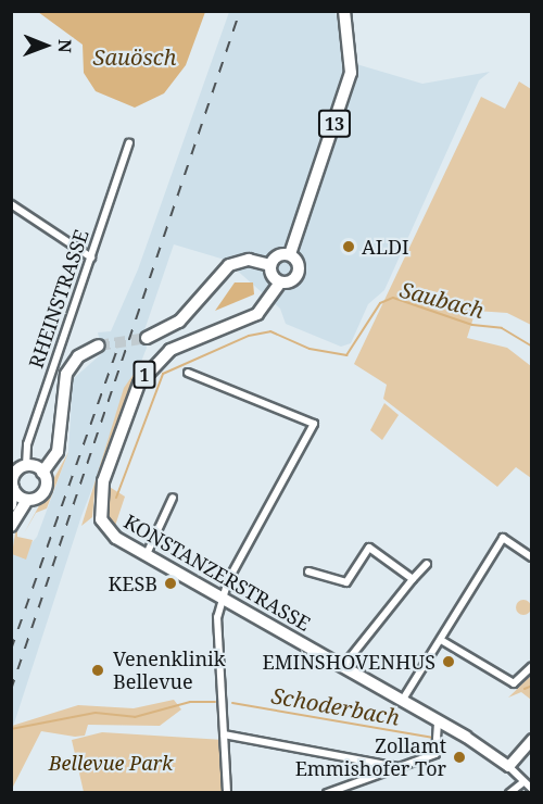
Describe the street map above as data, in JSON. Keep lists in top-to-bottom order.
{
  "streets": {
    "main road": ["13", "1", "KONSTANZERSTRASSE"],
    "street": ["RHEINSTRASSE"]
  },
  "crossings": [
    ["13", "KONSTANZERSTRASSE"]
  ],
  "water": ["Sauösch", "Saubach", "Schoderbach"],
  "parks": ["Bellevue Park"],
  "places": [
    "ALDI",
    "KESB",
    "EMINSHOVENHUS",
    "Venenklinik Bellevue",
    "Zollamt Emmishofer Tor"
  ],
  "north": "right"
}
